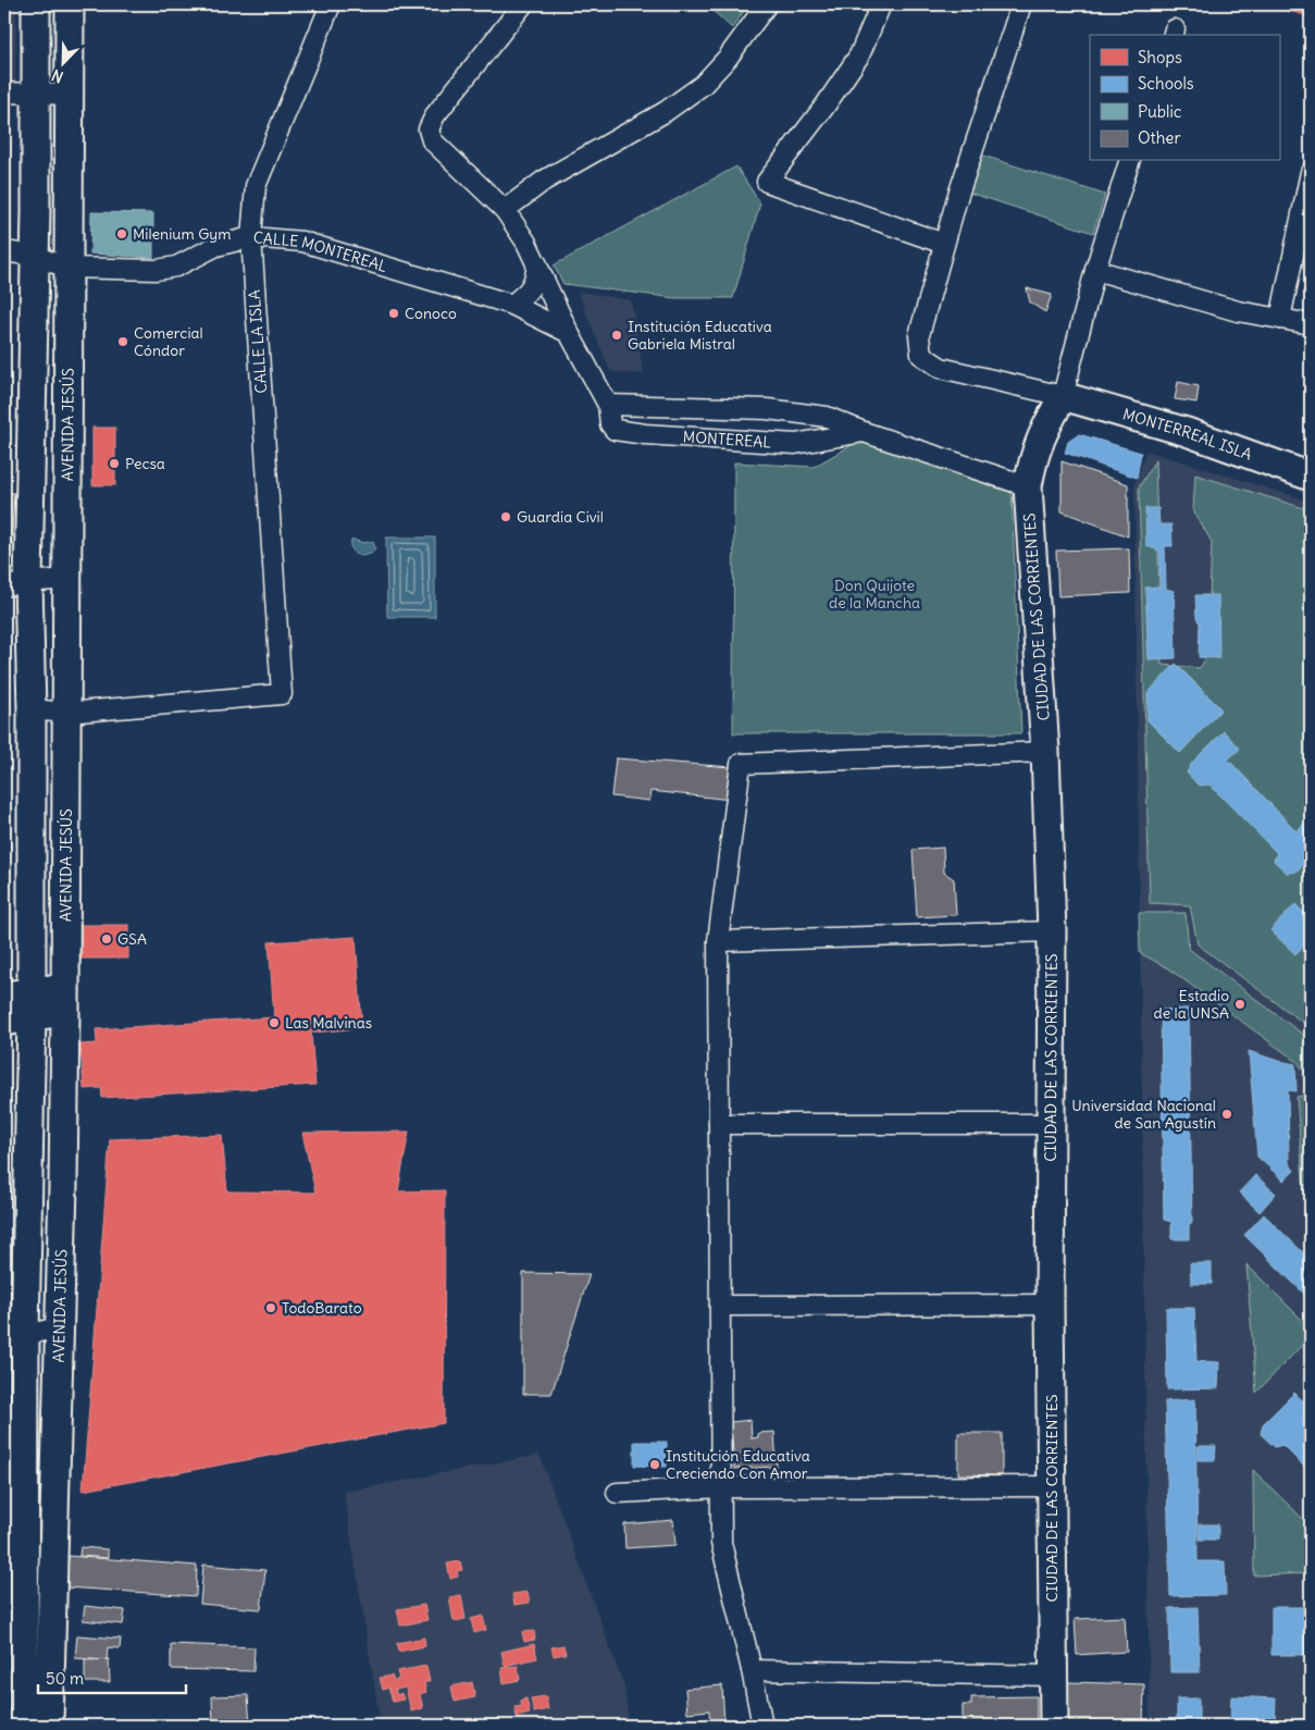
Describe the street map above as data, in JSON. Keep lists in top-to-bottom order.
{
  "streets": {
    "main road": ["AVENIDA JESÚS", "MONTERREAL ISLA", "CIUDAD DE LAS CORRIENTES"],
    "street": ["CALLE MONTEREAL", "CALLE LA ISLA", "MONTEREAL"]
  },
  "crossings": [
    ["CALLE MONTEREAL", "CALLE LA ISLA"],
    ["CALLE MONTEREAL", "AVENIDA JESÚS"],
    ["CALLE MONTEREAL", "MONTEREAL"],
    ["CALLE LA ISLA", "AVENIDA JESÚS"],
    ["MONTERREAL ISLA", "CIUDAD DE LAS CORRIENTES"],
    ["MONTEREAL", "CIUDAD DE LAS CORRIENTES"]
  ],
  "parks": ["Don Quijote de la Mancha"],
  "places": [
    "Milenium Gym",
    "Conoco",
    "Institución Educativa Gabriela Mistral",
    "Comercial Cóndor",
    "Pecsa",
    "Guardia Civil",
    "GSA",
    "Estadio de la UNSA",
    "Las Malvinas",
    "Universidad Nacional de San Agustín",
    "TodoBarato",
    "Institución Educativa Creciendo Con Amor"
  ],
  "legend": [
    "Shops",
    "Schools",
    "Public",
    "Other"
  ],
  "scale_bar": "50 m",
  "north": "bottom left"
}
